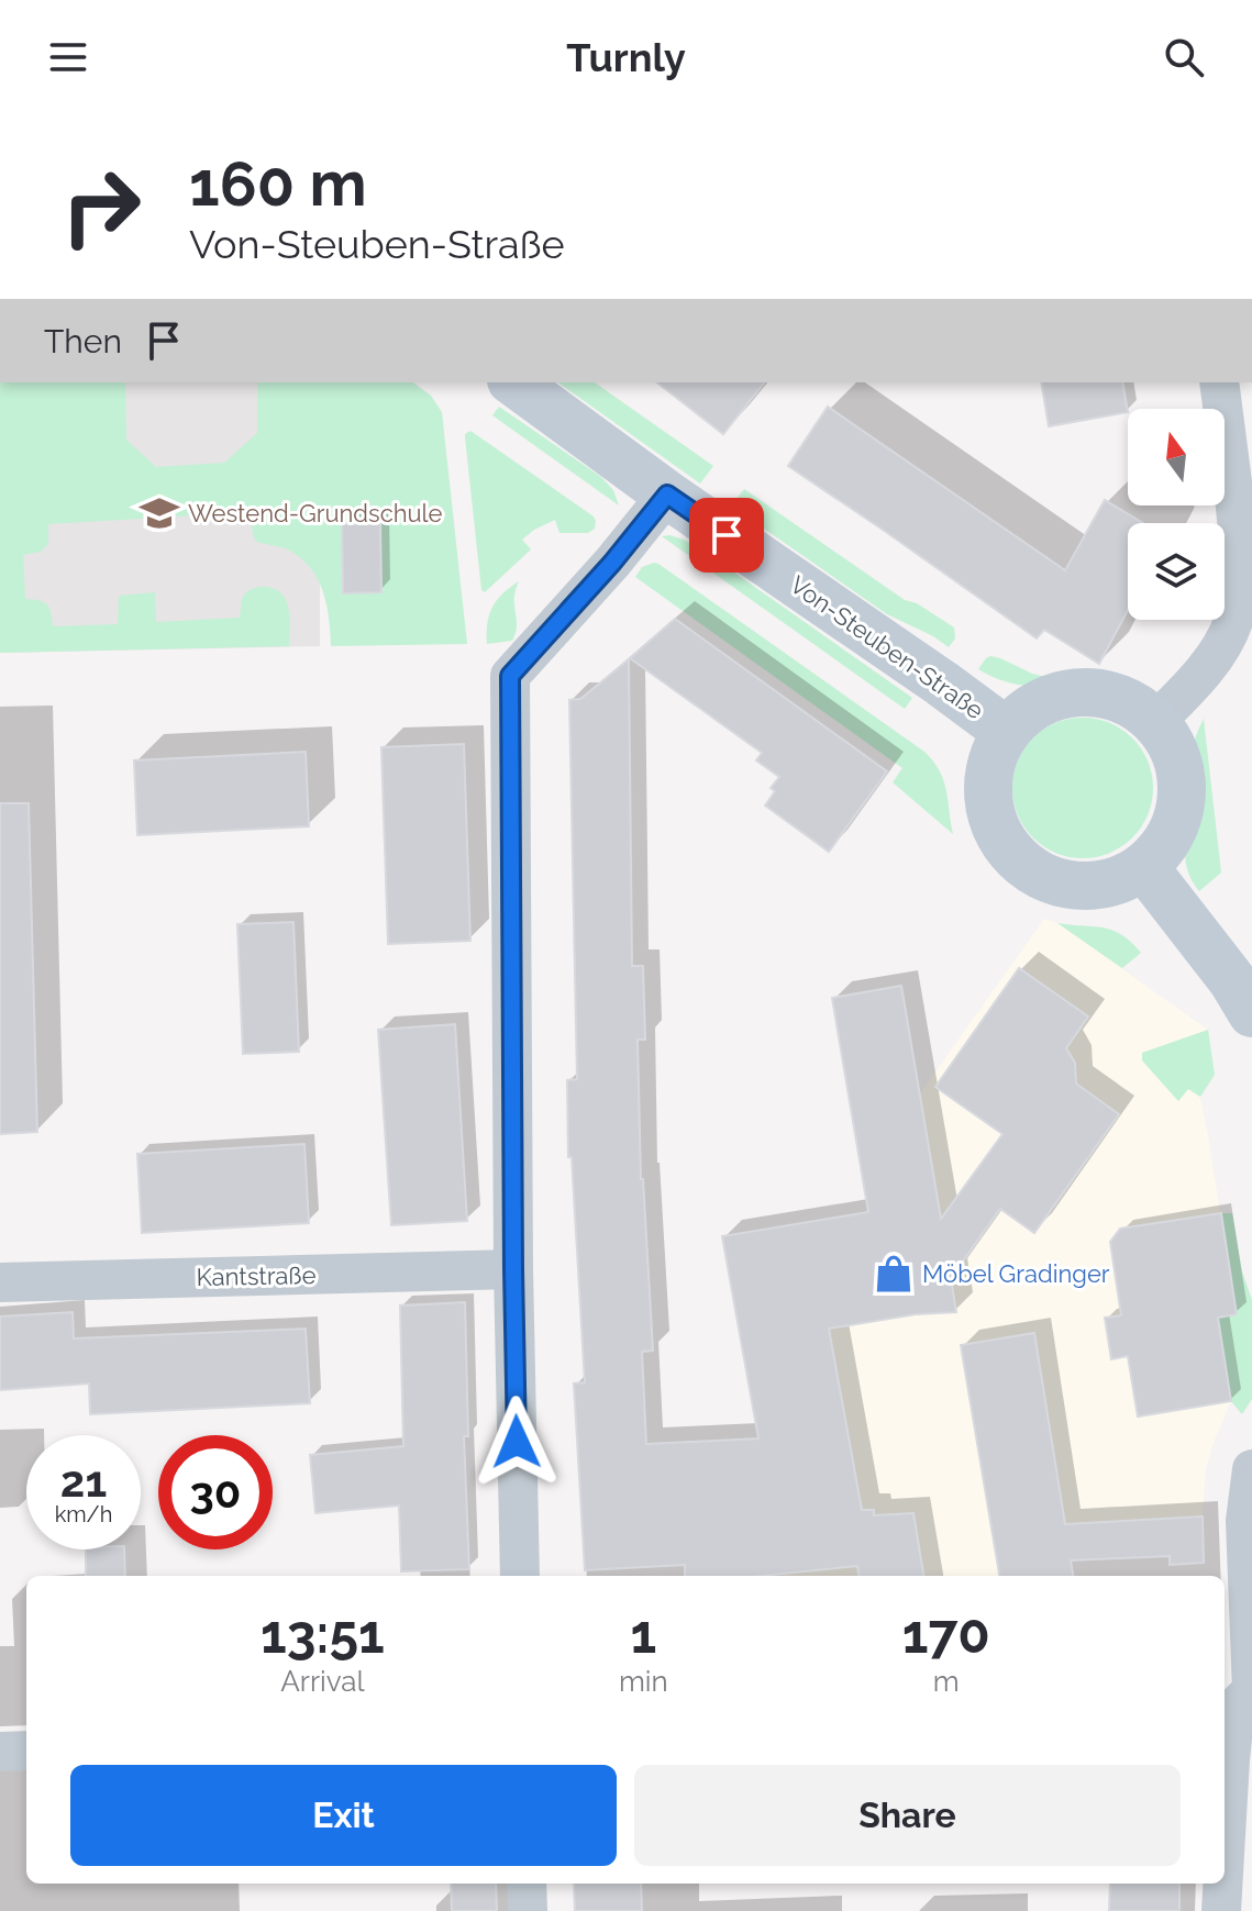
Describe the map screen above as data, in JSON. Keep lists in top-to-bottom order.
{
  "streets": {
    "street": ["Von-Steuben-Straße", "Kantstraße"]
  },
  "places": {
    "school or university": ["Westend-Grundschule"],
    "shop": ["Möbel Gradinger"]
  },
  "north": "top",
  "page": {
    "header": "Turnly",
    "turn": ["160 m", "Von-Steuben-Straße"],
    "then": "Then",
    "speed": "21 km/h",
    "limit": "30",
    "eta": [
      "13:51",
      "Arrival",
      "1",
      "min",
      "170",
      "m"
    ],
    "buttons": ["Exit", "Share"]
  }
}
